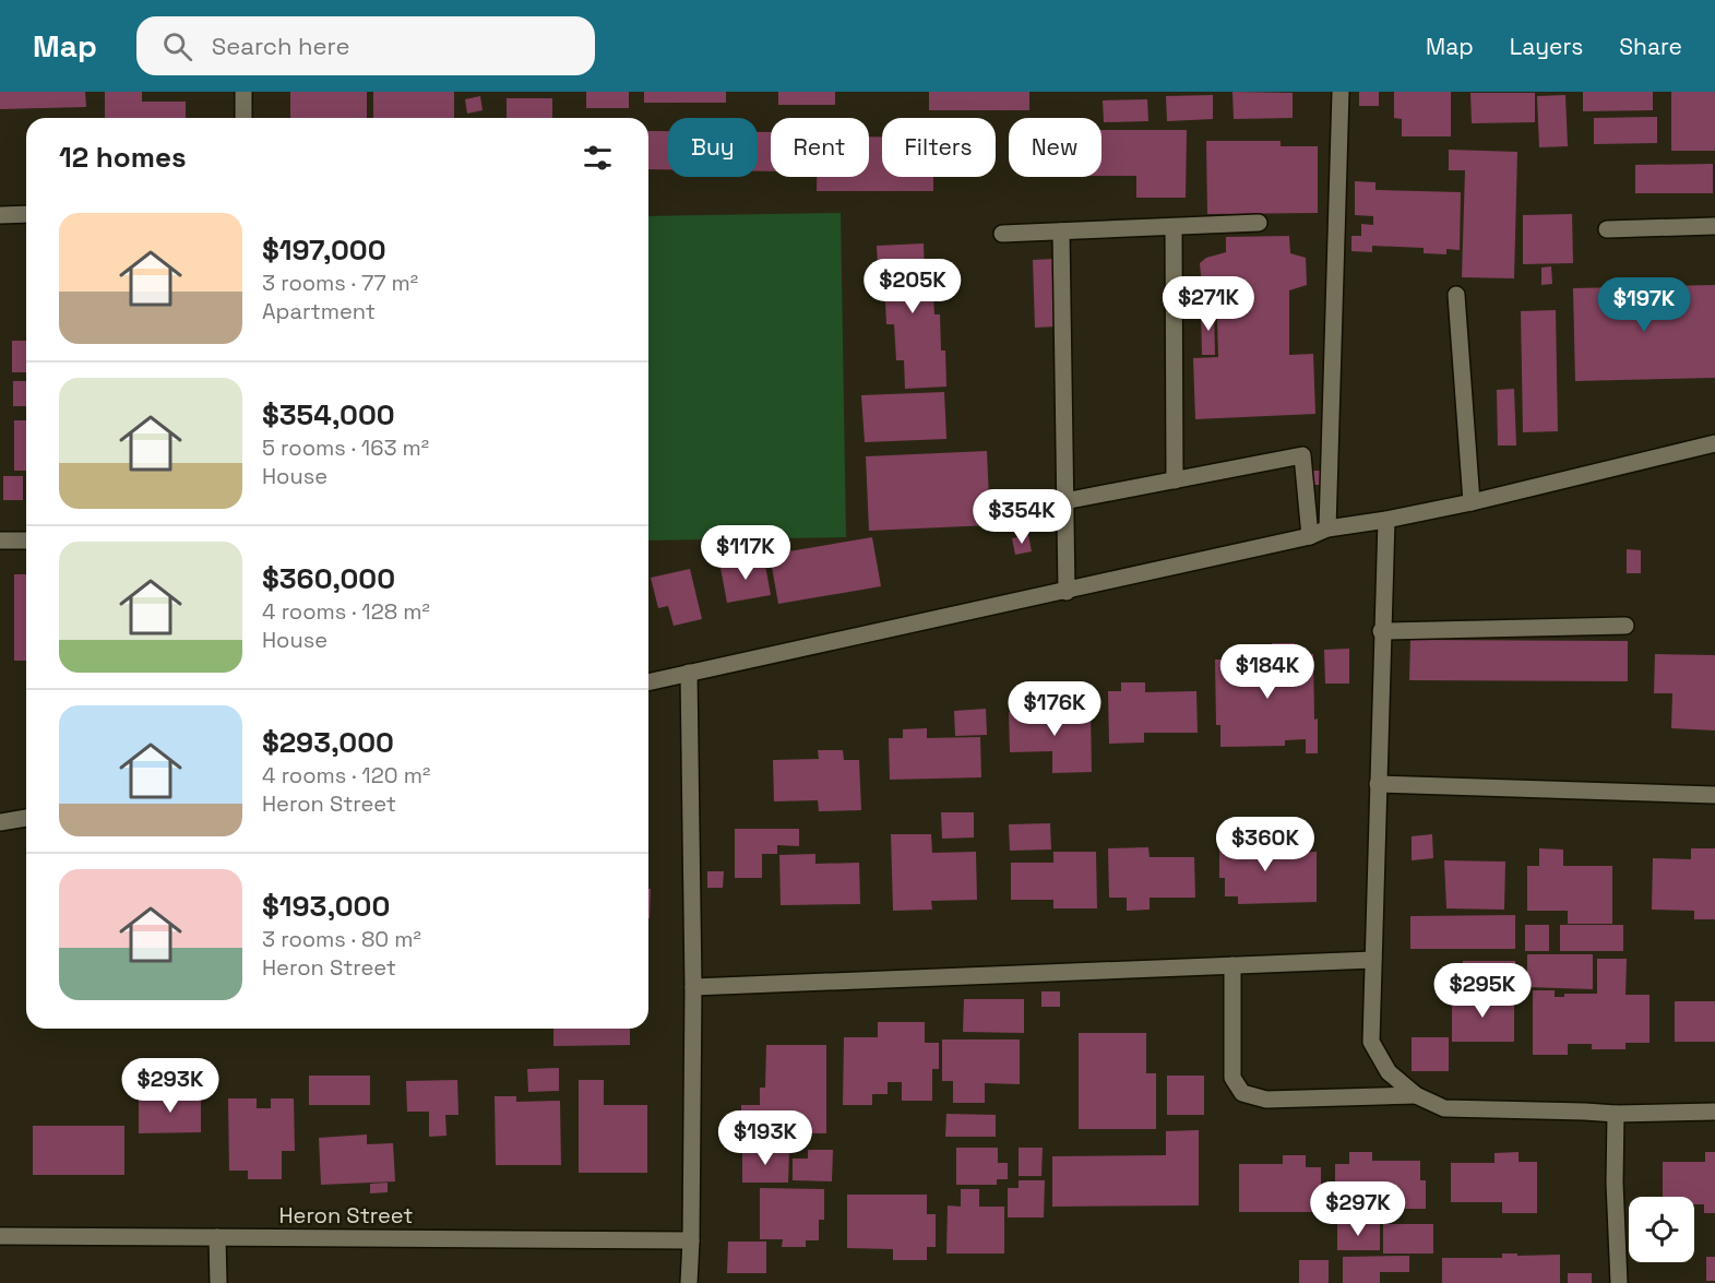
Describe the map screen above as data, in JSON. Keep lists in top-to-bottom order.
{
  "streets": {
    "street": ["Heron Street"]
  },
  "page": {
    "header": "Map",
    "search": "Search here",
    "nav": ["Map", "Layers", "Share"],
    "chip": [
      "Buy",
      "Rent",
      "Filters",
      "New"
    ],
    "heading": "12 homes",
    "list": [
      {
        "name": "$197,000",
        "note": "3 rooms · 77 m² · Apartment"
      },
      {
        "name": "$354,000",
        "note": "5 rooms · 163 m² · House"
      },
      {
        "name": "$360,000",
        "note": "4 rooms · 128 m² · House"
      },
      {
        "name": "$293,000",
        "note": "4 rooms · 120 m² · Heron Street"
      },
      {
        "name": "$193,000",
        "note": "3 rooms · 80 m² · Heron Street"
      }
    ],
    "price": [
      "$205K",
      "$271K",
      "$197K",
      "$354K",
      "$117K",
      "$184K",
      "$176K",
      "$360K",
      "$295K",
      "$293K",
      "$193K",
      "$297K"
    ]
  }
}
